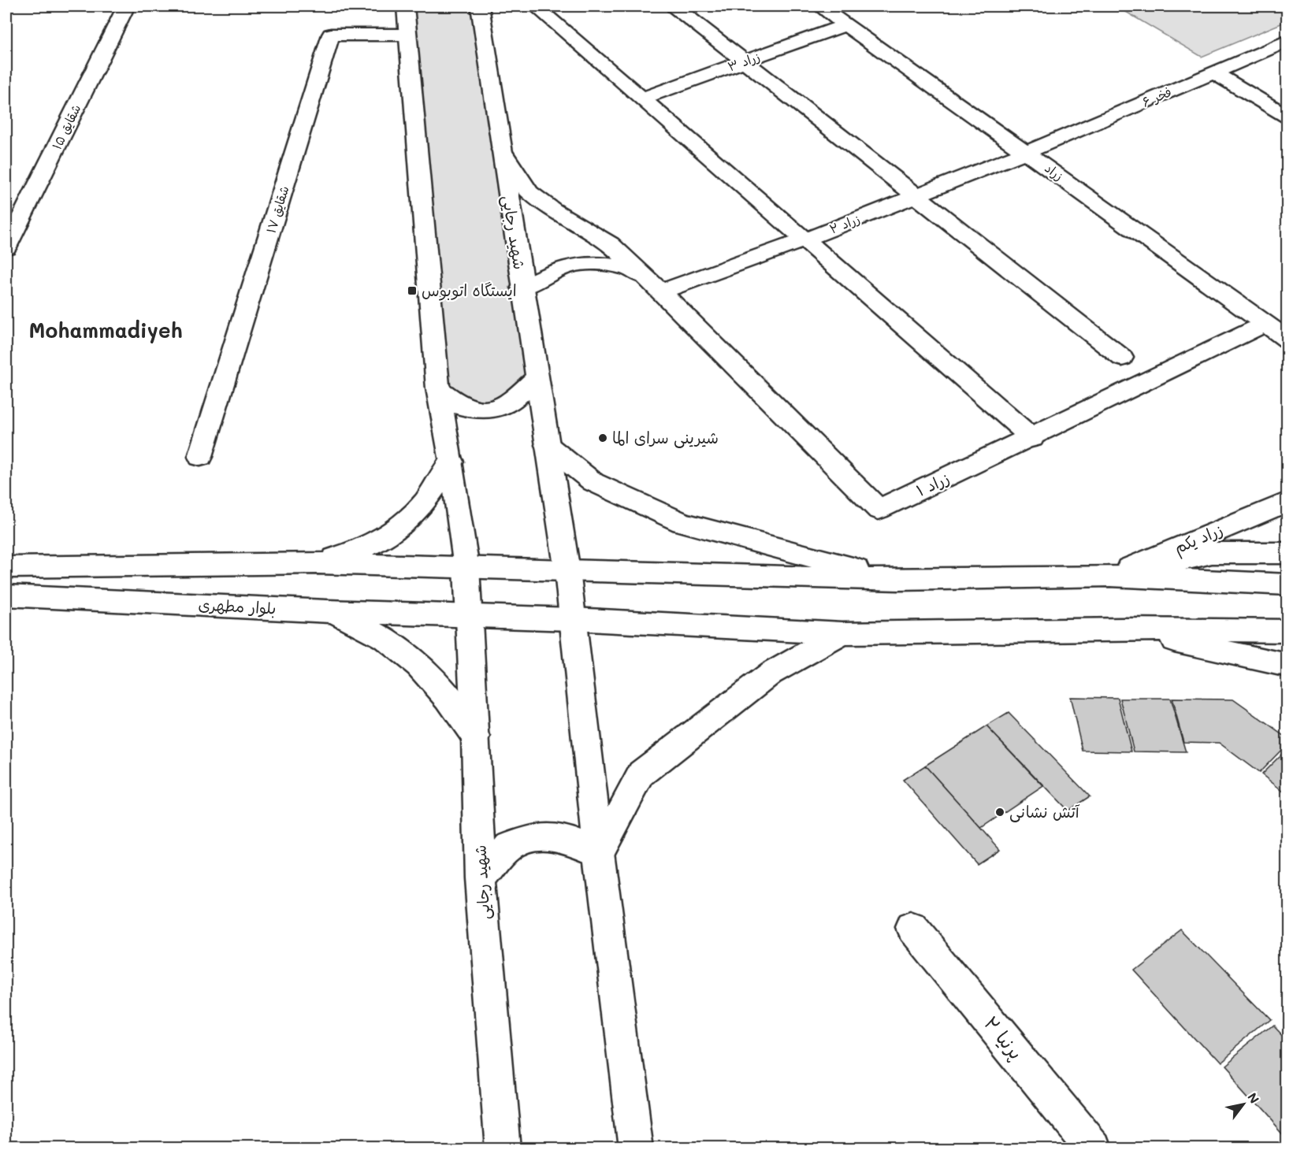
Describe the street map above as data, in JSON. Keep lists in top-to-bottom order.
{
  "streets": {
    "street": [
      "زراد ۳",
      "فخر ۶",
      "شقایق ۱۵",
      "زراد",
      "شقایق ۱۷",
      "زراد ۲",
      "شهید رجایی",
      "زراد ۱",
      "زراد یکم",
      "بلوار مطهری",
      "پرنیا ۲"
    ]
  },
  "crossings": [
    ["زراد ۳", "زراد"],
    ["فخر ۶", "زراد"],
    ["فخر ۶", "زراد ۲"],
    ["زراد", "زراد ۲"],
    ["زراد", "زراد ۱"],
    ["زراد ۲", "زراد ۱"],
    ["شهید رجایی", "بلوار مطهری"]
  ],
  "districts": ["Mohammadiyeh"],
  "places": {
    "transit": ["ایستگاه اتوبوس"],
    "other": ["شیرینی سرای الما", "آتش نشانی"]
  },
  "north": "top right"
}
